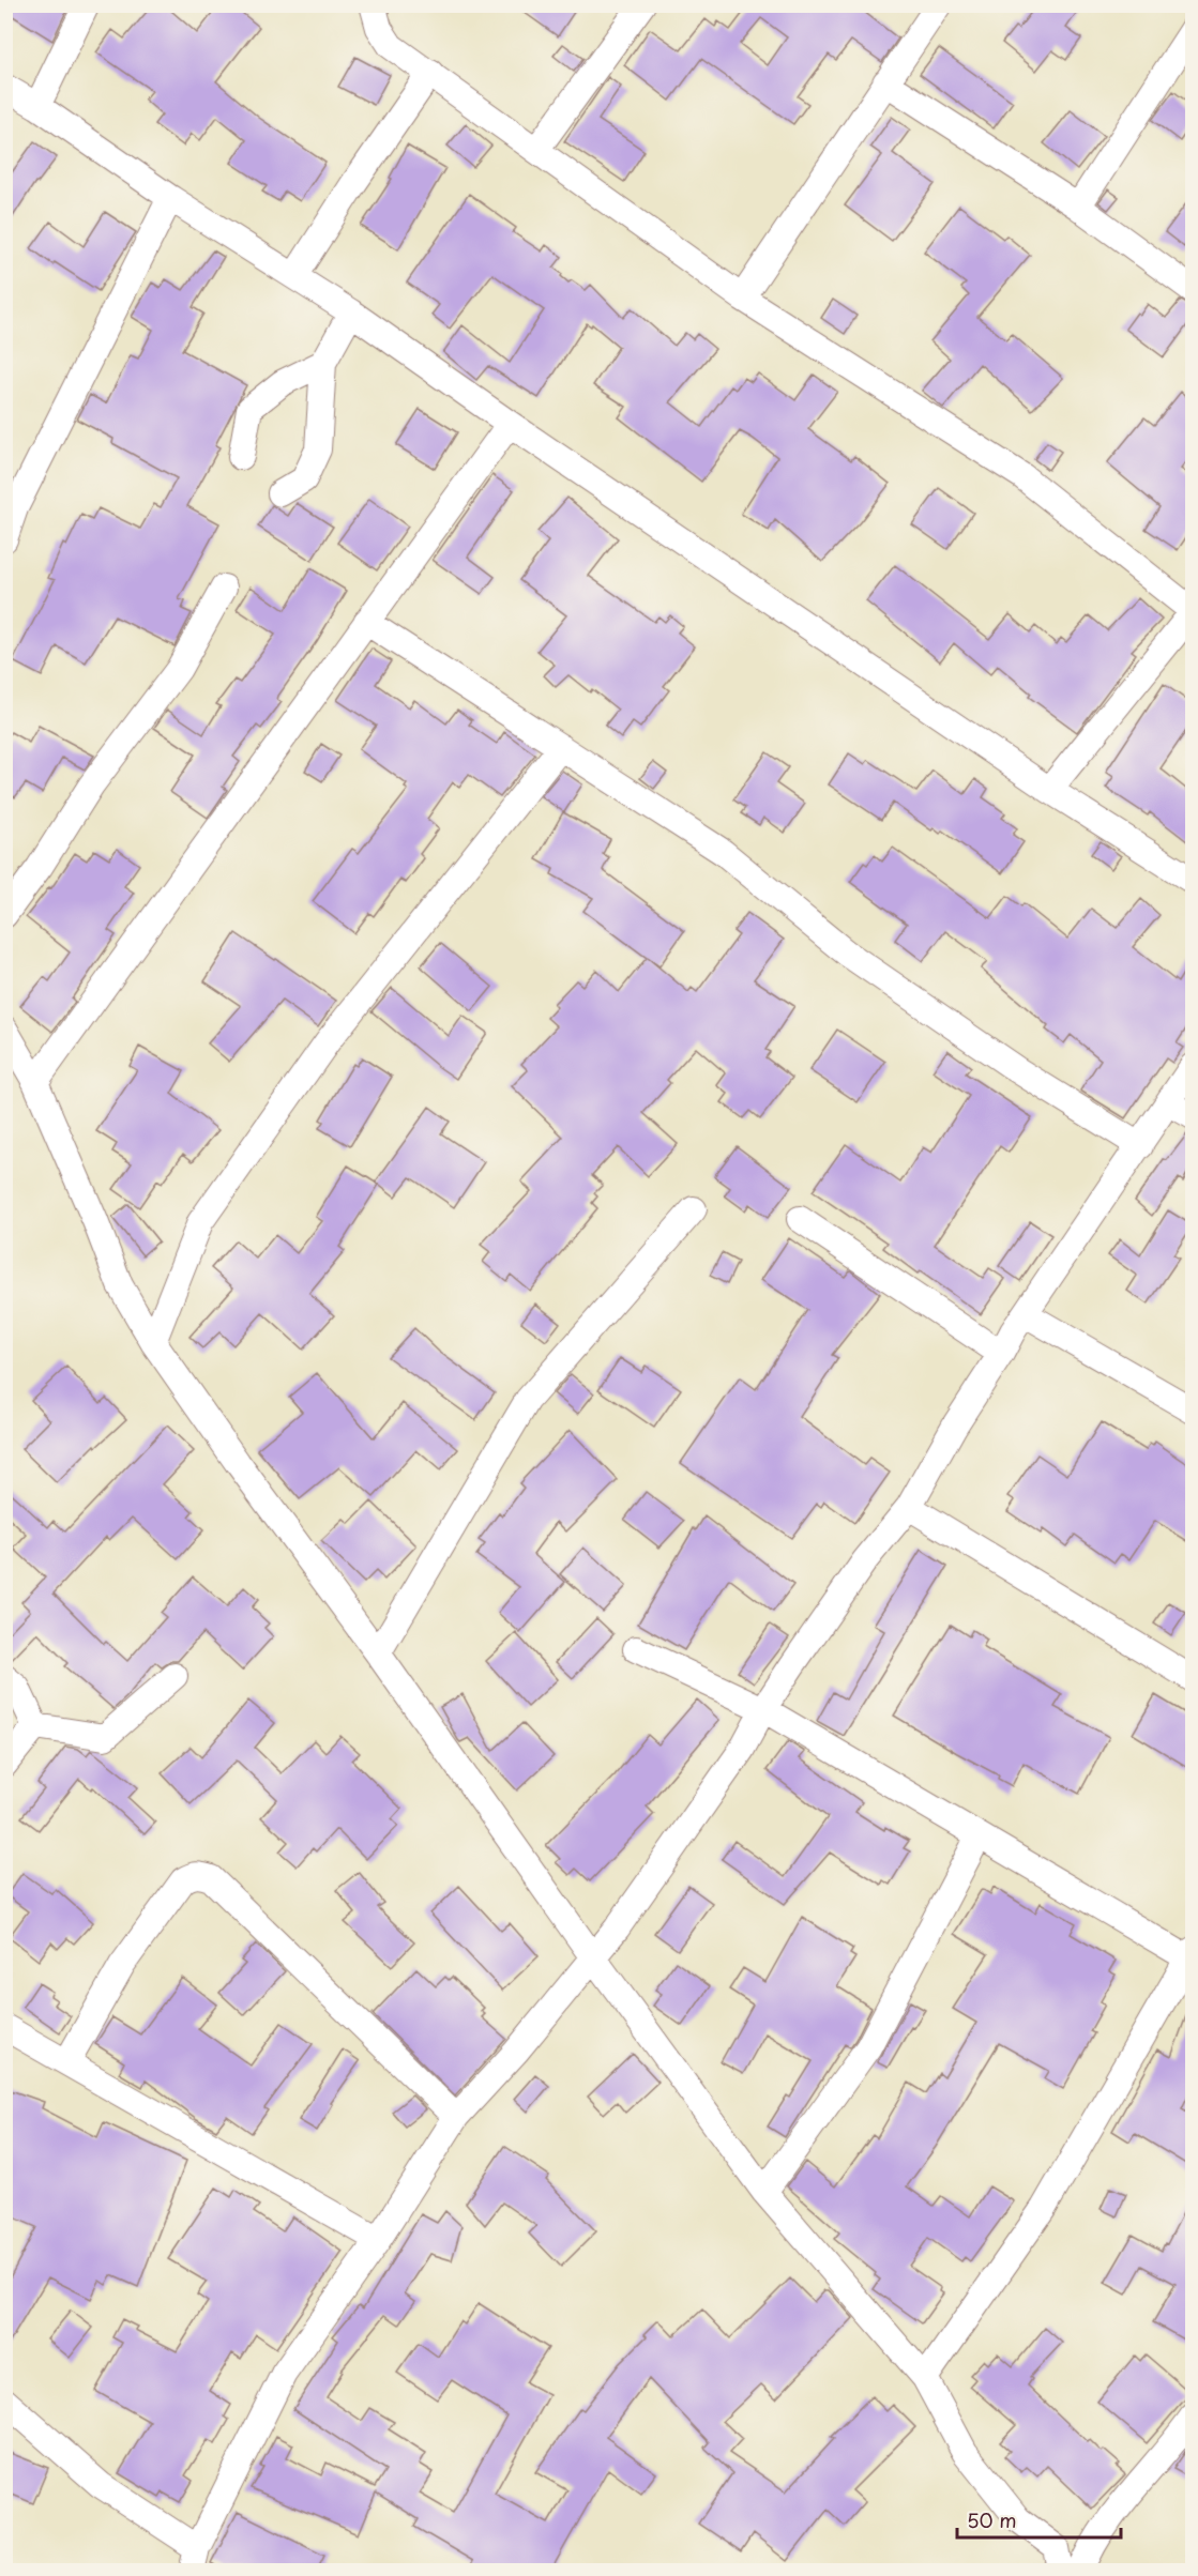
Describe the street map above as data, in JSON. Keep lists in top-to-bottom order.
{
  "scale_bar": "50 m"
}
